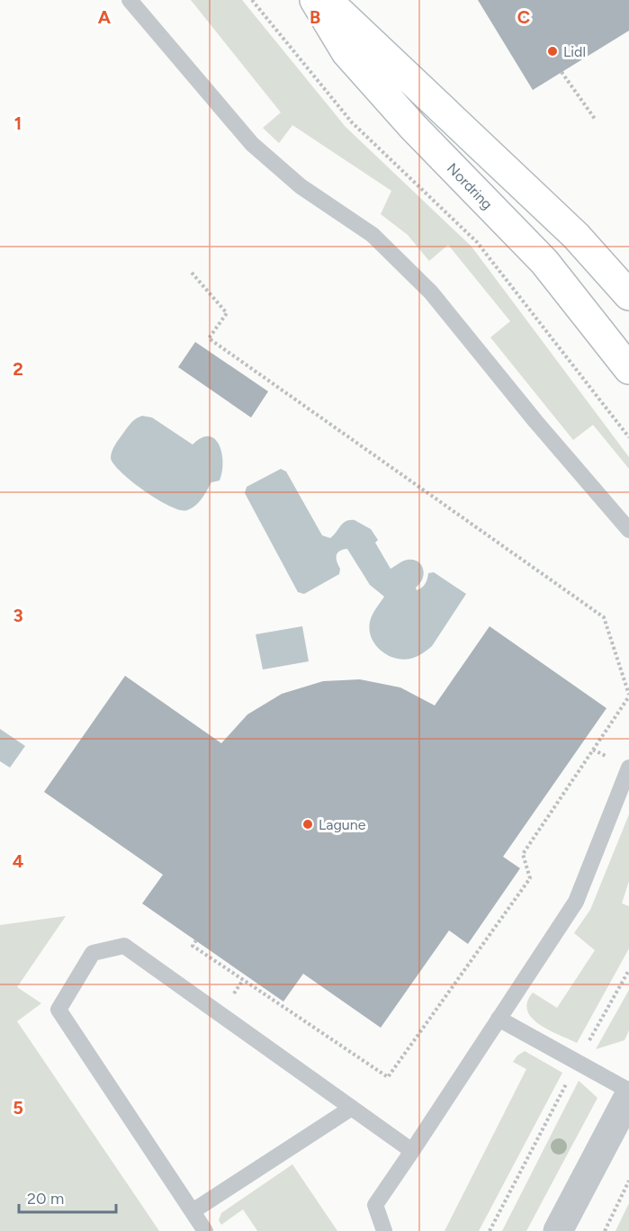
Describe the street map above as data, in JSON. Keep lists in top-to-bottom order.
{
  "streets": {
    "main road": ["Nordring"]
  },
  "places": ["Lidl", "Lagune"],
  "scale_bar": "20 m",
  "grid": {
    "columns": ["A", "B", "C"],
    "rows": [
      "1",
      "2",
      "3",
      "4",
      "5"
    ]
  }
}
